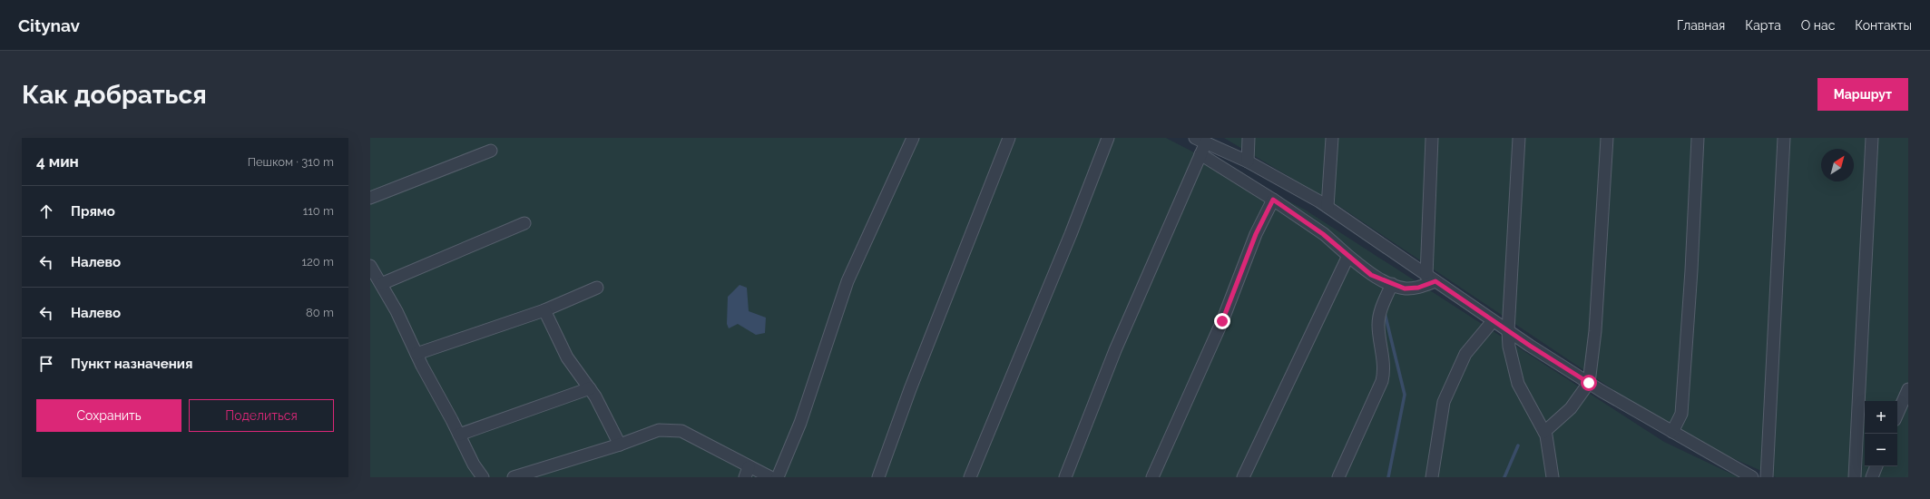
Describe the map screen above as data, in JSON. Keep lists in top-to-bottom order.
{
  "north": "top right",
  "page": {
    "header": "Citynav",
    "nav": [
      "Главная",
      "Карта",
      "О нас",
      "Контакты"
    ],
    "buttons": [
      "Маршрут",
      ["Сохранить", "Поделиться"]
    ],
    "title": "Как добраться",
    "heading": ["4 мин", "Пешком · 310 m"],
    "list": [
      ["Прямо", "110 m"],
      ["Налево", "120 m"],
      ["Налево", "80 m"],
      "Пункт назначения"
    ],
    "map_buttons": ["+", "−"]
  }
}
